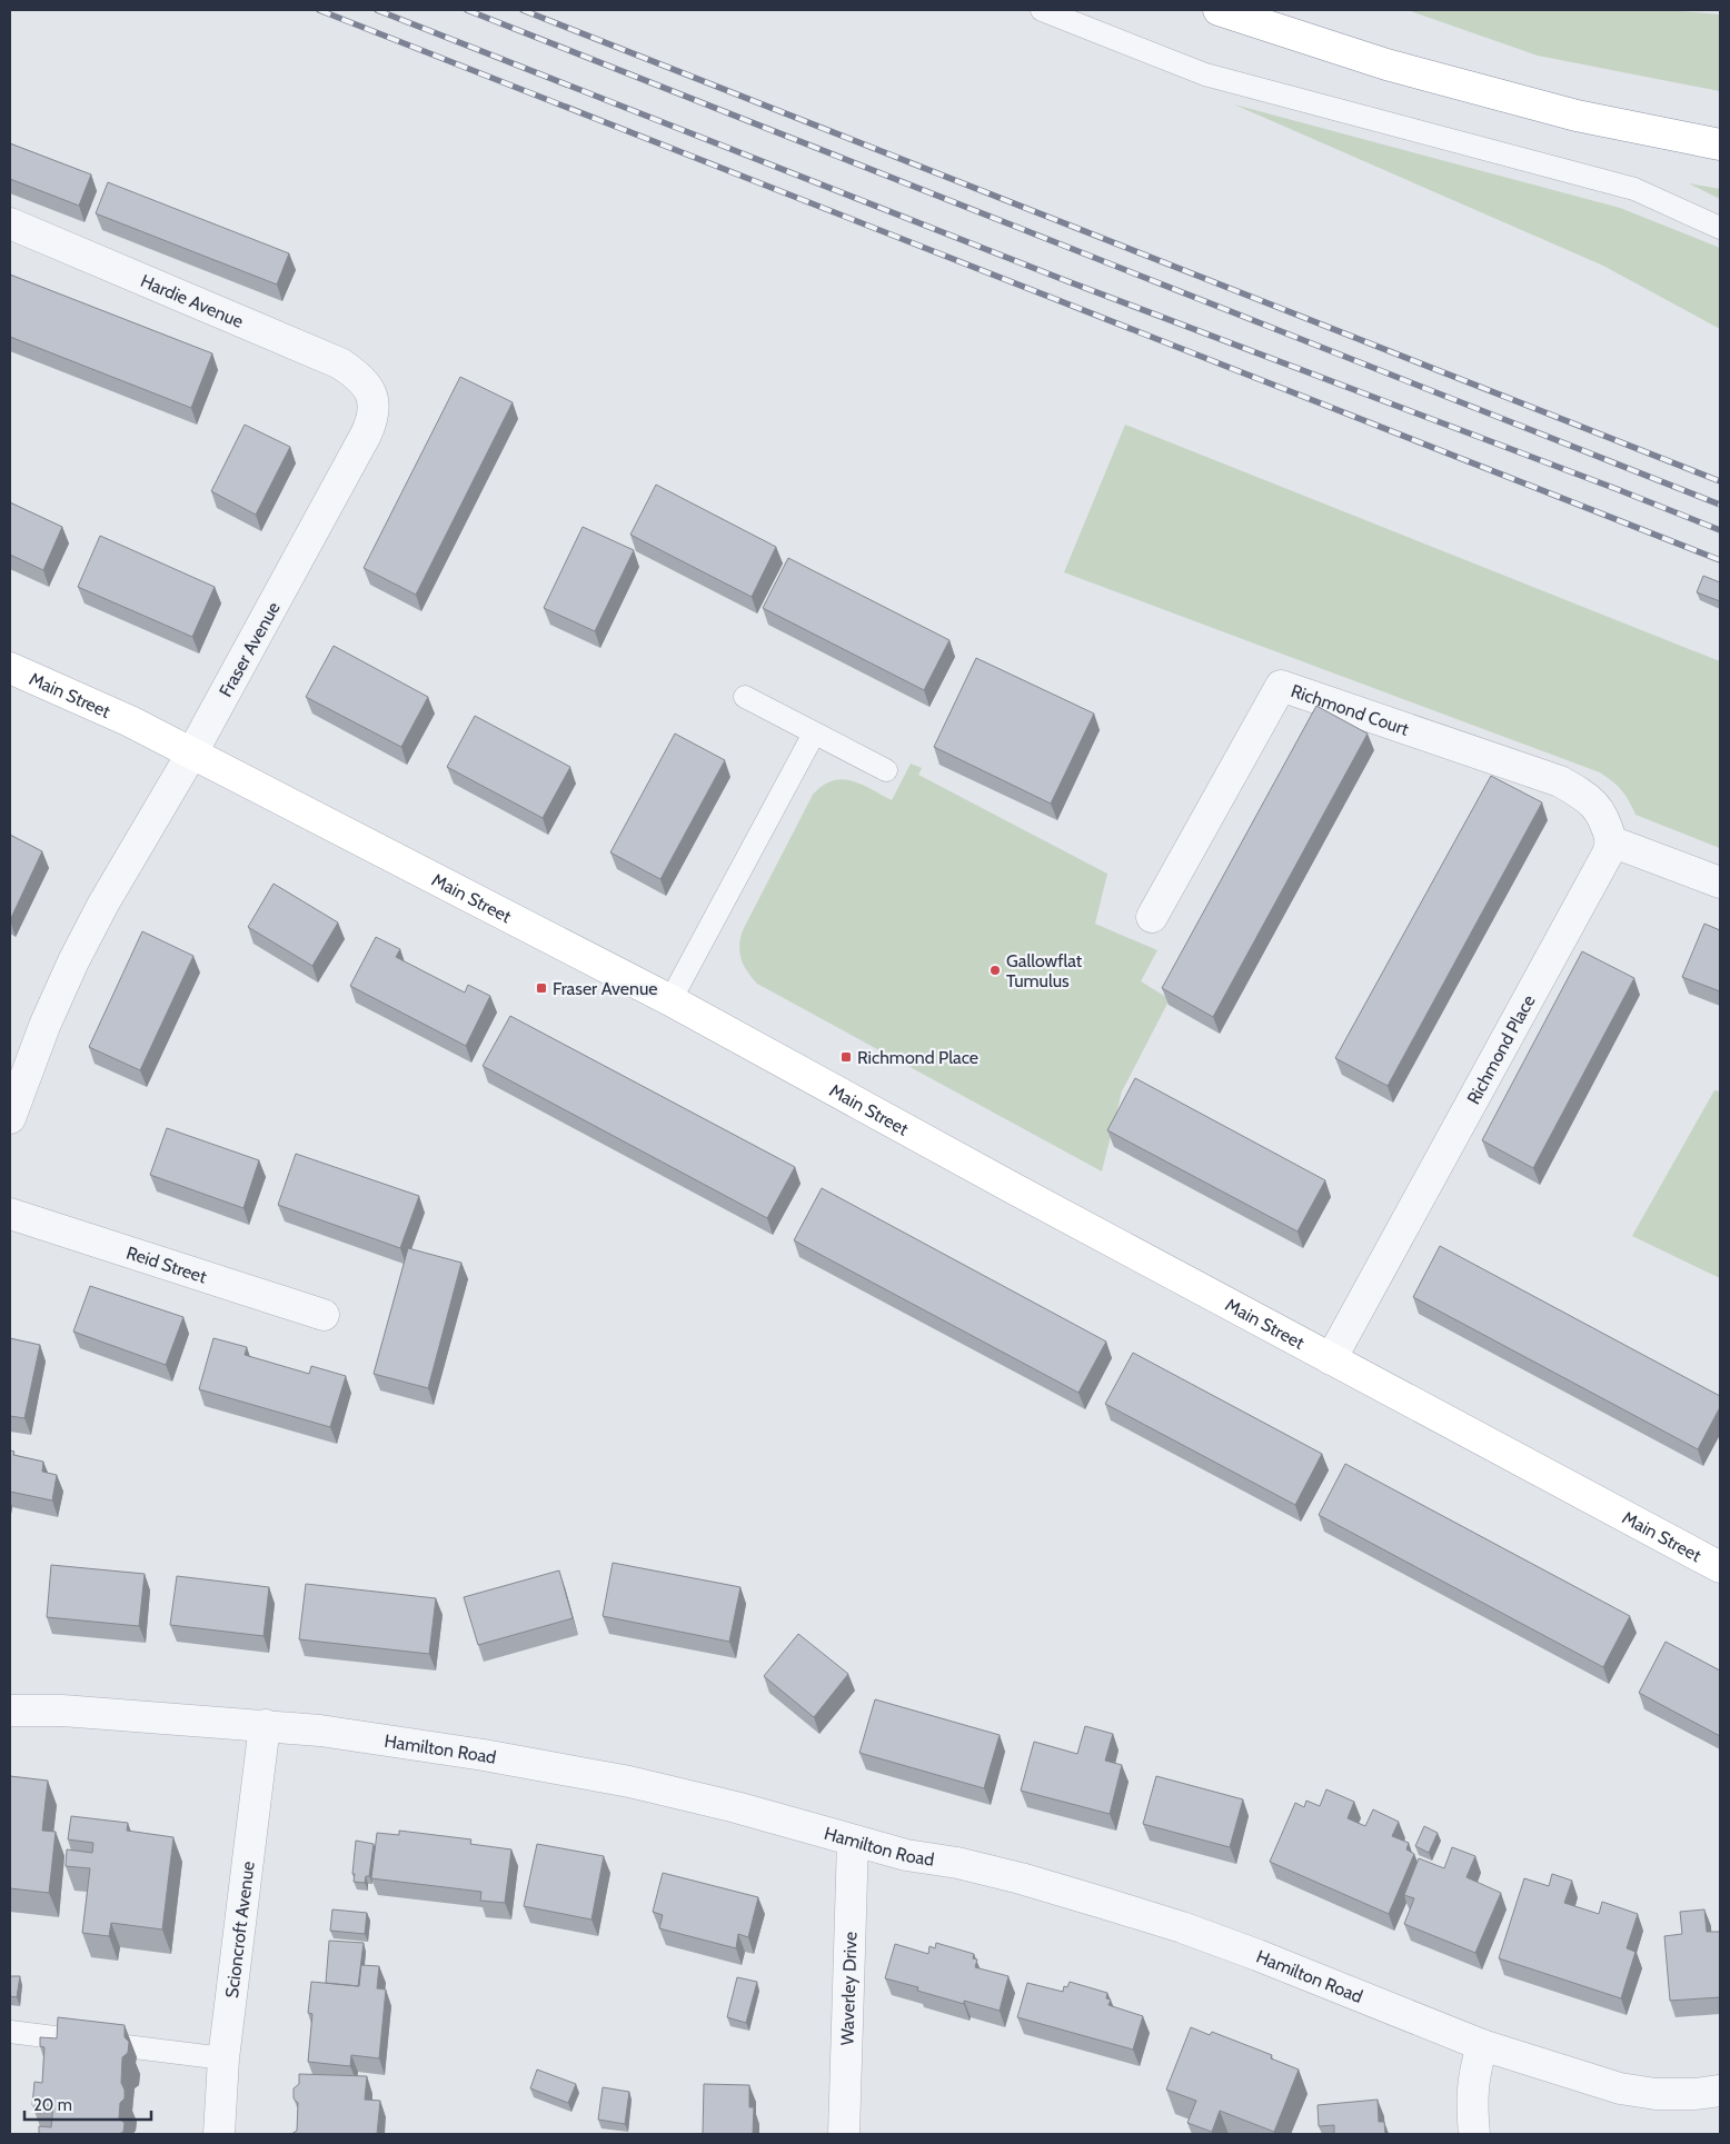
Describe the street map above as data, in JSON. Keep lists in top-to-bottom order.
{
  "streets": {
    "main road": ["Main Street"],
    "street": [
      "Hardie Avenue",
      "Fraser Avenue",
      "Richmond Court",
      "Richmond Place",
      "Reid Street",
      "Hamilton Road",
      "Scioncroft Avenue",
      "Waverley Drive"
    ]
  },
  "crossings": [
    ["Hardie Avenue", "Fraser Avenue"],
    ["Fraser Avenue", "Main Street"],
    ["Main Street", "Richmond Place"],
    ["Richmond Court", "Richmond Place"],
    ["Hamilton Road", "Scioncroft Avenue"],
    ["Hamilton Road", "Waverley Drive"]
  ],
  "places": {
    "other": ["Gallowflat Tumulus"],
    "transit": ["Fraser Avenue", "Richmond Place"]
  },
  "scale_bar": "20 m"
}
